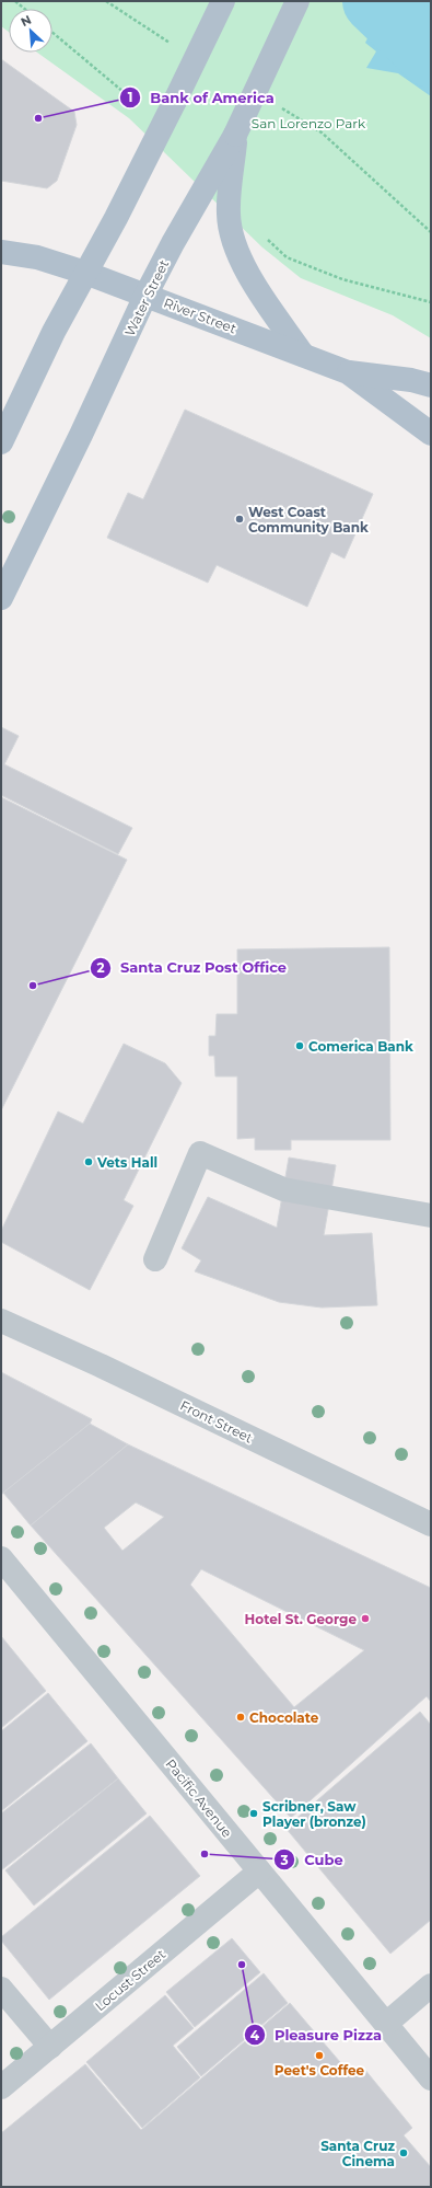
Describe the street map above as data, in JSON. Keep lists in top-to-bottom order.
{
  "streets": {
    "main road": ["Water Street", "River Street"],
    "street": ["Front Street", "Pacific Avenue", "Locust Street"]
  },
  "crossings": [
    ["Water Street", "River Street"],
    ["Pacific Avenue", "Locust Street"]
  ],
  "parks": ["San Lorenzo Park"],
  "places": [
    "Bank of America",
    "West Coast Community Bank",
    "Santa Cruz Post Office",
    "Comerica Bank",
    "Vets Hall",
    "Hotel St. George",
    "Chocolate",
    "Scribner, Saw Player (bronze)",
    "Cube",
    "Pleasure Pizza",
    "Peet's Coffee",
    "Santa Cruz Cinema"
  ],
  "north": "top left"
}
